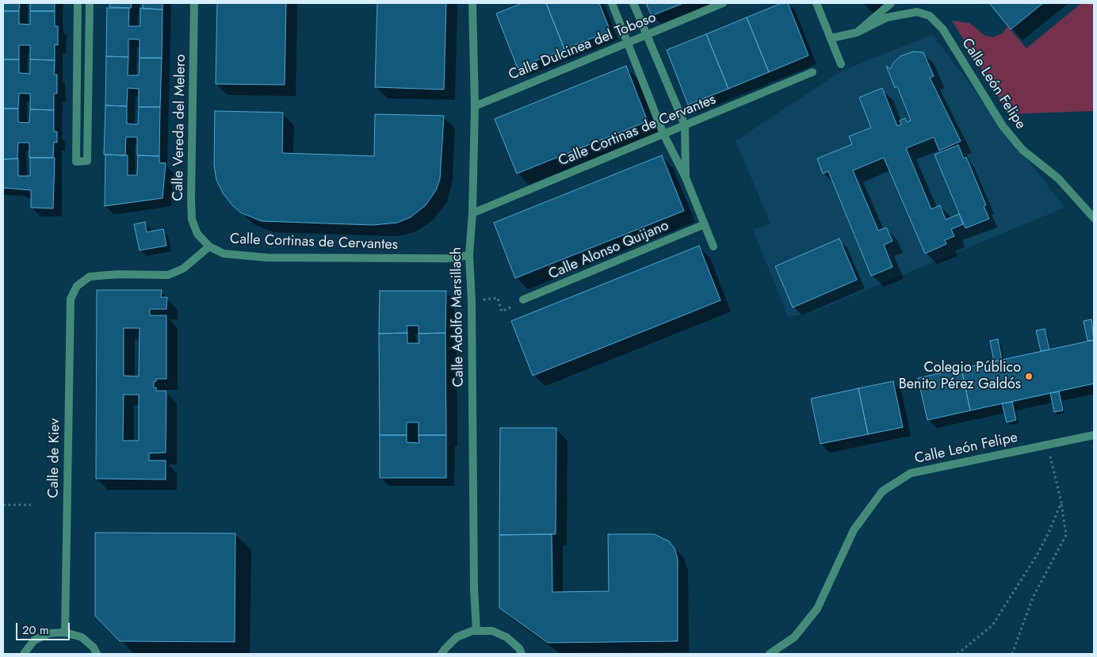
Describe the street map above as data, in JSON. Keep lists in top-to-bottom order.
{
  "streets": {
    "street": [
      "Calle Dulcinea del Toboso",
      "Calle León Felipe",
      "Calle Vereda del Melero",
      "Calle Cortinas de Cervantes",
      "Calle Alonso Quijano",
      "Calle Adolfo Marsillach",
      "Calle de Kiev"
    ]
  },
  "crossings": [
    ["Calle Dulcinea del Toboso", "Calle Adolfo Marsillach"],
    ["Calle Vereda del Melero", "Calle Cortinas de Cervantes"],
    ["Calle Cortinas de Cervantes", "Calle Adolfo Marsillach"],
    ["Calle Cortinas de Cervantes", "Calle de Kiev"]
  ],
  "places": ["Colegio Público Benito Pérez Galdós"],
  "scale_bar": "20 m"
}
